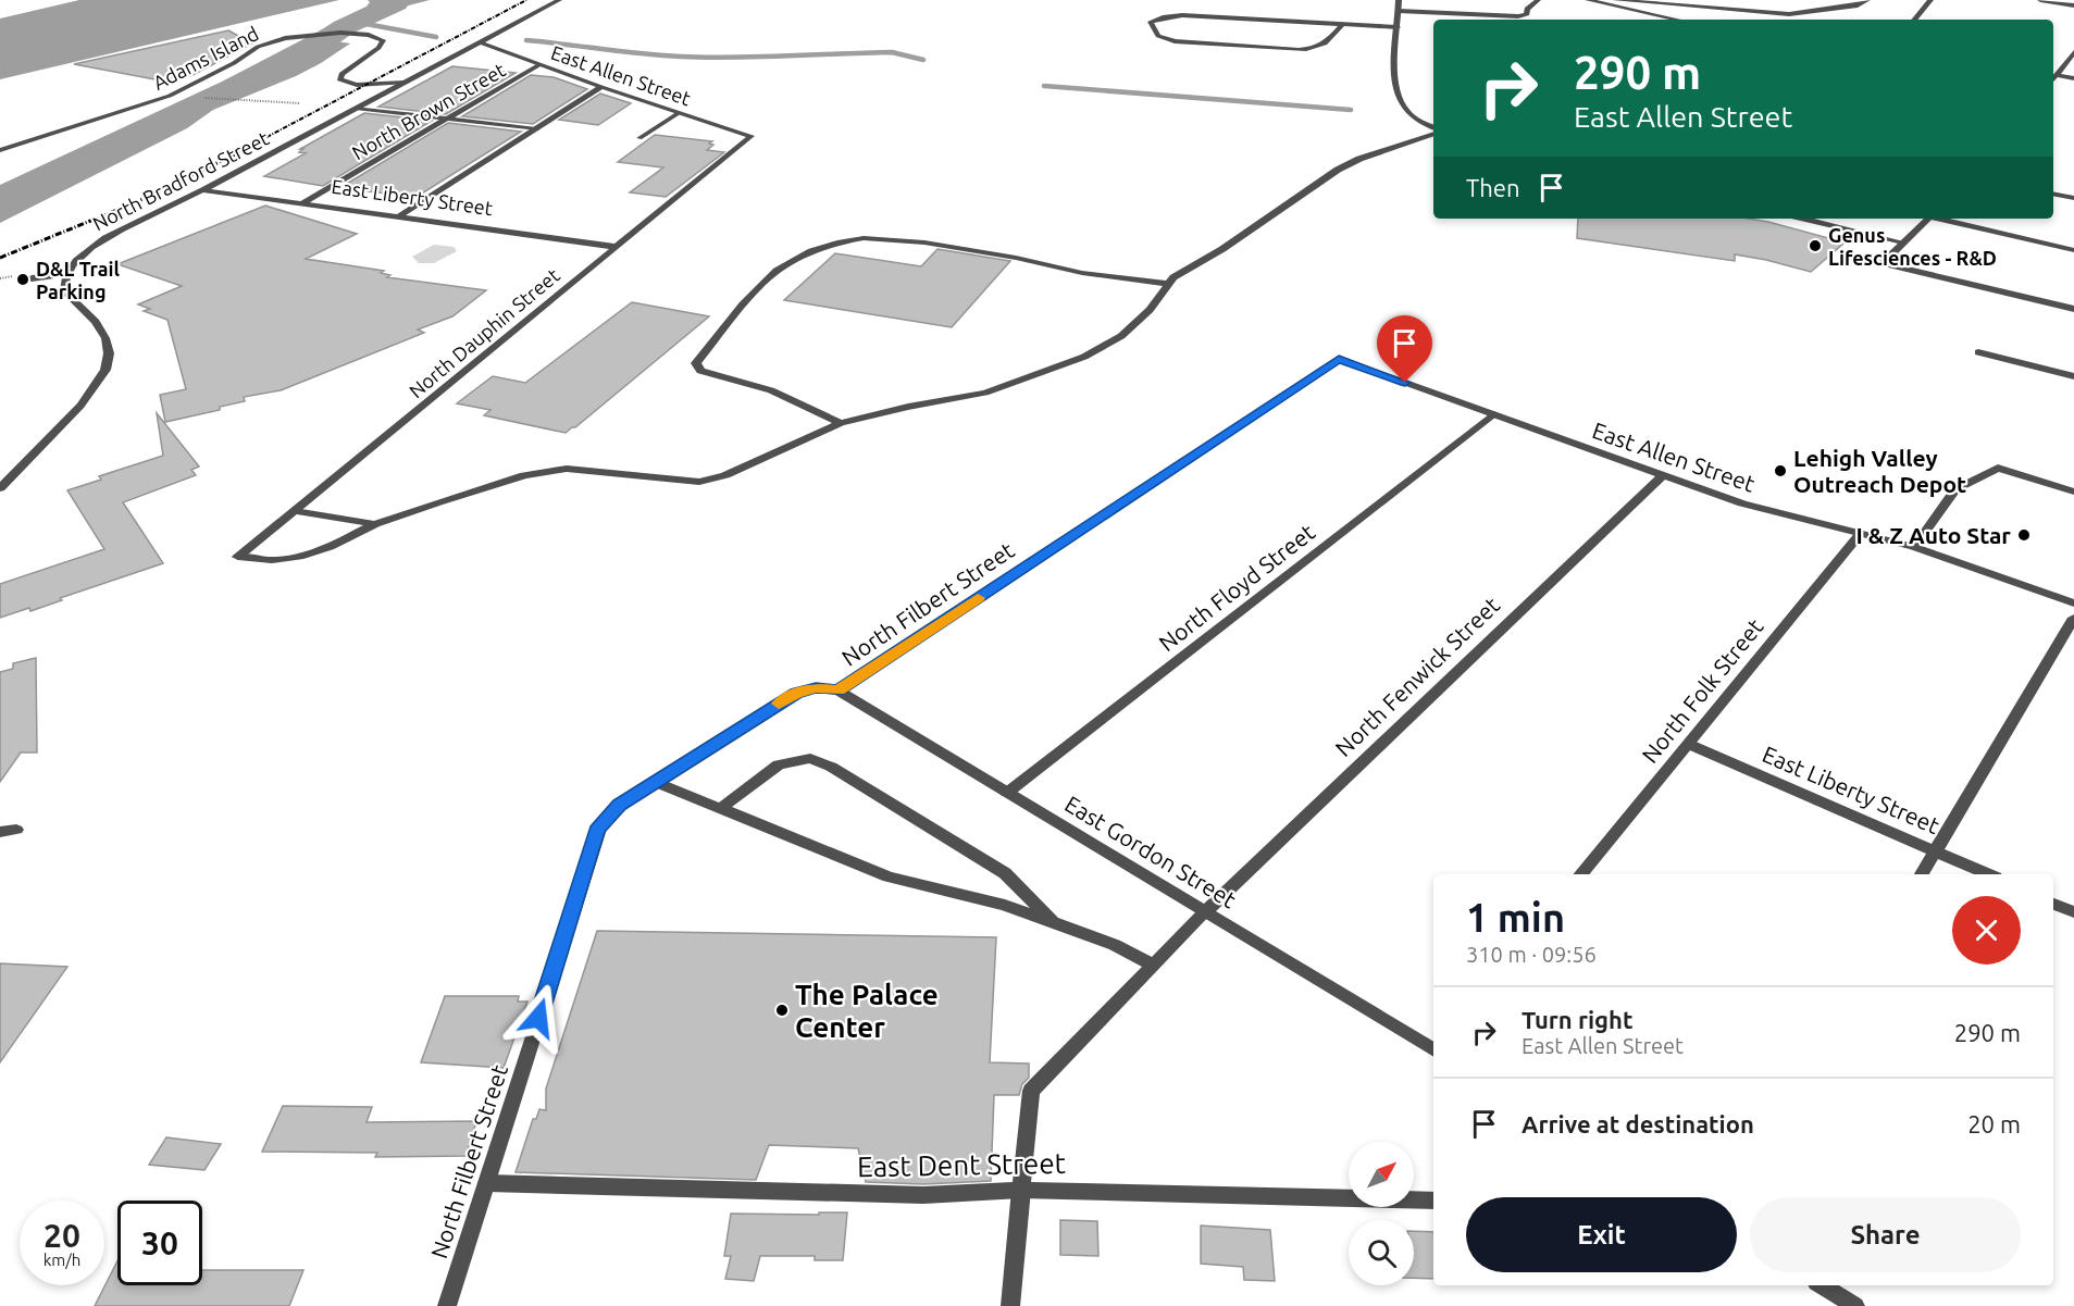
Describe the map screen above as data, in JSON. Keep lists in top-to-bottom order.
{
  "streets": {
    "street": [
      "Adams Island",
      "East Allen Street",
      "North Brown Street",
      "North Bradford Street",
      "East Liberty Street",
      "North Dauphin Street",
      "North Floyd Street",
      "North Filbert Street",
      "North Fenwick Street",
      "North Folk Street",
      "East Gordon Street",
      "East Dent Street"
    ]
  },
  "crossings": [
    ["Adams Island", "North Bradford Street"],
    ["East Allen Street", "North Brown Street"],
    ["East Allen Street", "North Bradford Street"],
    ["East Allen Street", "North Dauphin Street"],
    ["East Allen Street", "North Floyd Street"],
    ["East Allen Street", "North Filbert Street"],
    ["East Allen Street", "North Fenwick Street"],
    ["East Allen Street", "North Folk Street"],
    ["North Brown Street", "East Liberty Street"],
    ["North Bradford Street", "East Liberty Street"],
    ["East Liberty Street", "North Dauphin Street"],
    ["East Liberty Street", "North Folk Street"],
    ["North Floyd Street", "East Gordon Street"],
    ["North Filbert Street", "East Gordon Street"],
    ["North Filbert Street", "East Dent Street"],
    ["North Fenwick Street", "East Gordon Street"],
    ["North Fenwick Street", "East Dent Street"]
  ],
  "places": [
    "Genus Lifesciences - R&D",
    "D&L Trail Parking",
    "Lehigh Valley Outreach Depot",
    "I & Z Auto Star",
    "The Palace Center"
  ],
  "north": "top right",
  "page": {
    "turn": ["290 m", "East Allen Street"],
    "then": "Then",
    "heading": ["1 min", "310 m · 09:56"],
    "list": [
      {
        "name": "Turn right",
        "note": "East Allen Street",
        "value": "290 m"
      },
      {
        "name": "Arrive at destination",
        "value": "20 m"
      }
    ],
    "buttons": ["Exit", "Share"],
    "speed": "20 km/h",
    "limit": "30"
  }
}
